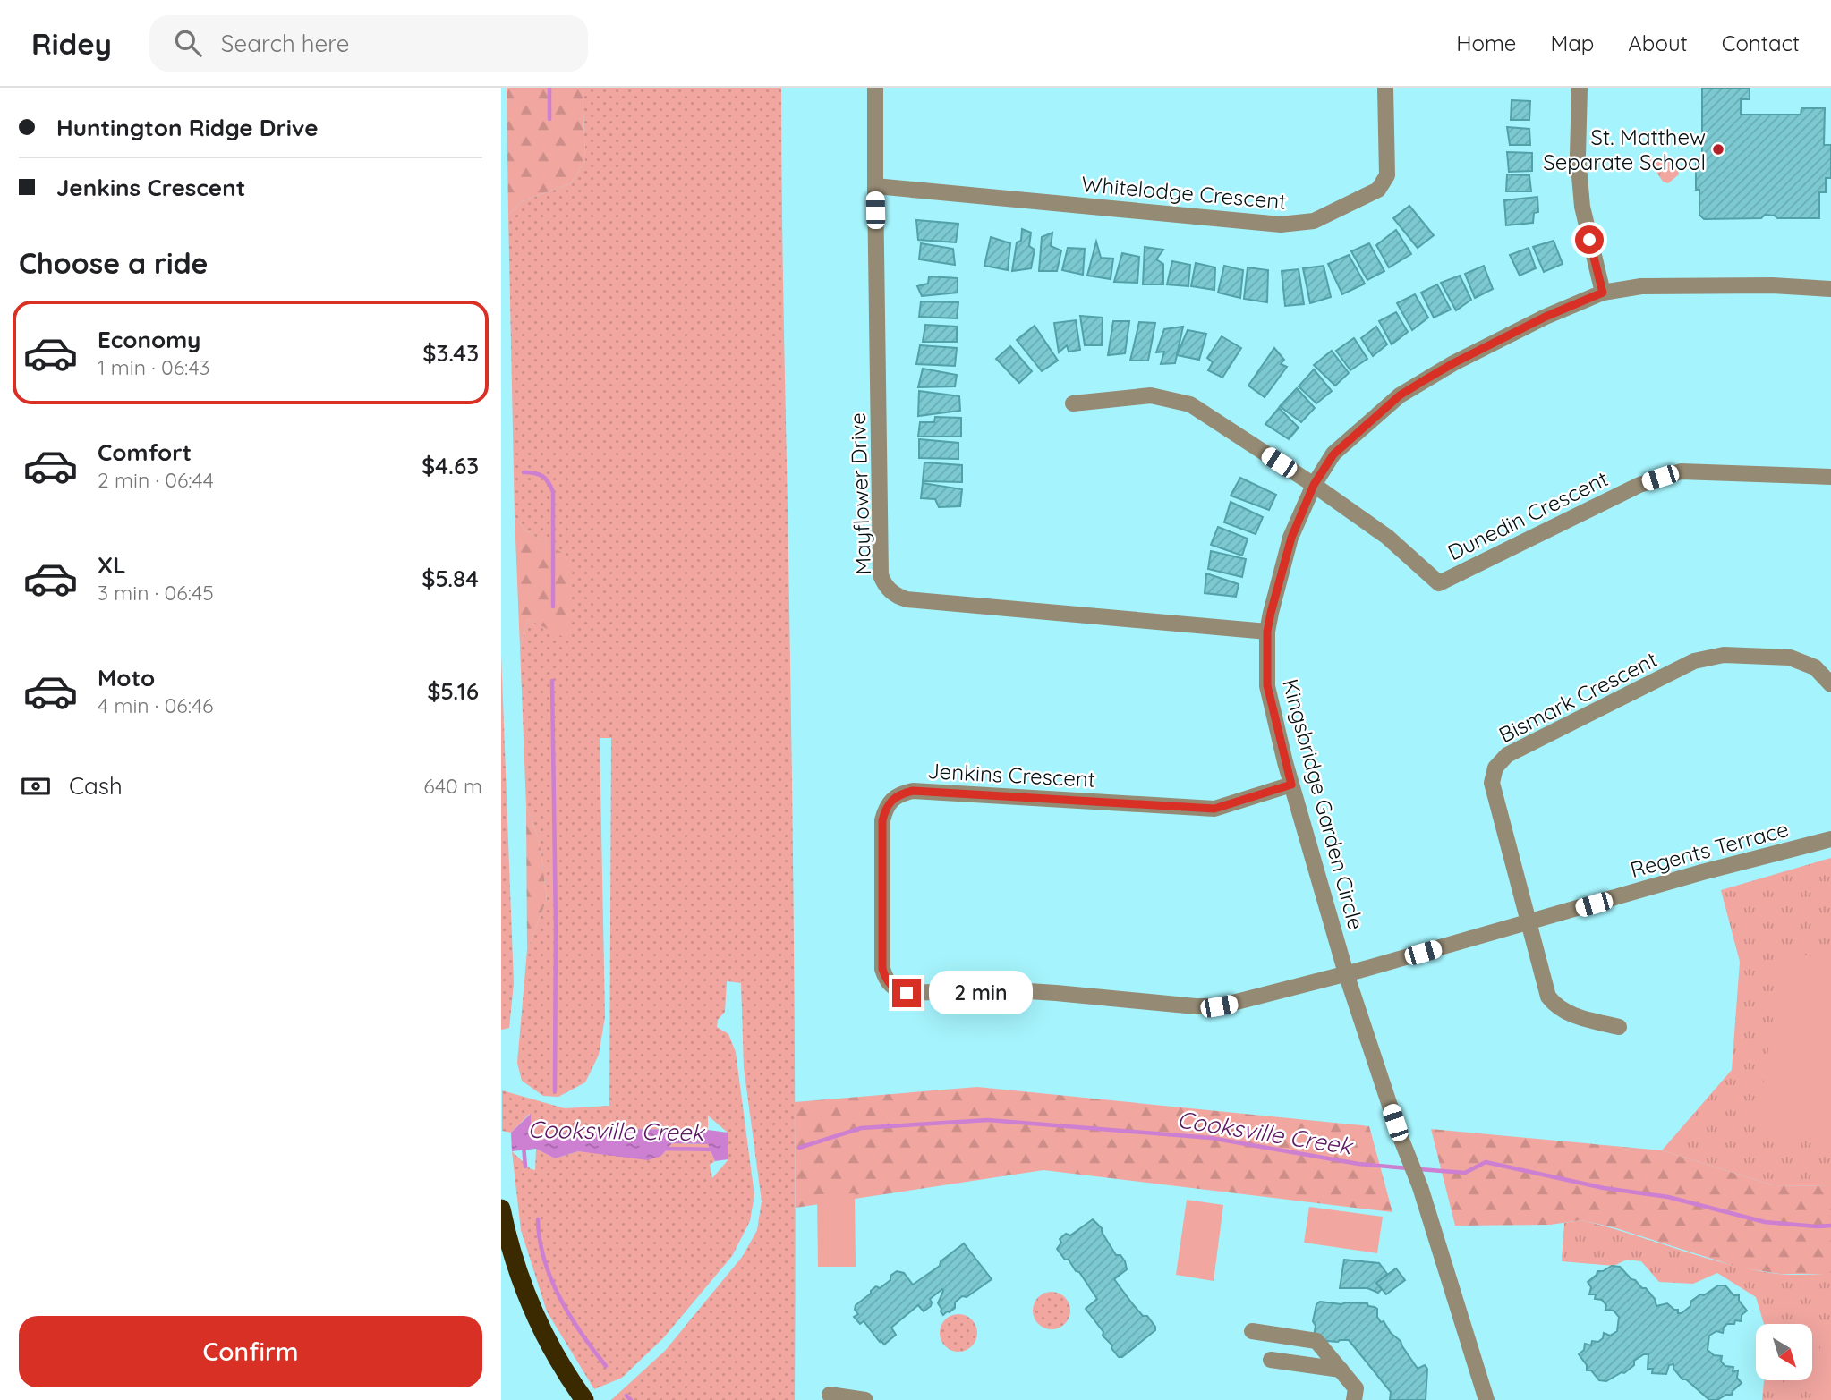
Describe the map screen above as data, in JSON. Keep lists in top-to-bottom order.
{
  "streets": {
    "street": [
      "Whitelodge Crescent",
      "Mayflower Drive",
      "Dunedin Crescent",
      "Bismark Crescent",
      "Jenkins Crescent",
      "Kingsbridge Garden Circle",
      "Regents Terrace"
    ]
  },
  "crossings": [
    ["Whitelodge Crescent", "Mayflower Drive"],
    ["Mayflower Drive", "Kingsbridge Garden Circle"],
    ["Dunedin Crescent", "Kingsbridge Garden Circle"],
    ["Bismark Crescent", "Regents Terrace"],
    ["Jenkins Crescent", "Kingsbridge Garden Circle"],
    ["Jenkins Crescent", "Regents Terrace"],
    ["Kingsbridge Garden Circle", "Regents Terrace"]
  ],
  "water": ["Cooksville Creek"],
  "places": ["St. Matthew Separate School"],
  "north": "bottom right",
  "page": {
    "header": "Ridey",
    "search": "Search here",
    "nav": [
      "Home",
      "Map",
      "About",
      "Contact"
    ],
    "banner": ["Huntington Ridge Drive", "Jenkins Crescent"],
    "heading": "Choose a ride",
    "list": [
      {
        "name": "Economy",
        "note": "1 min · 06:43",
        "value": "$3.43"
      },
      {
        "name": "Comfort",
        "note": "2 min · 06:44",
        "value": "$4.63"
      },
      {
        "name": "XL",
        "note": "3 min · 06:45",
        "value": "$5.84"
      },
      {
        "name": "Moto",
        "note": "4 min · 06:46",
        "value": "$5.16"
      }
    ],
    "pay": ["Cash", "640 m"],
    "bubble": "2 min",
    "buttons": "Confirm"
  }
}
